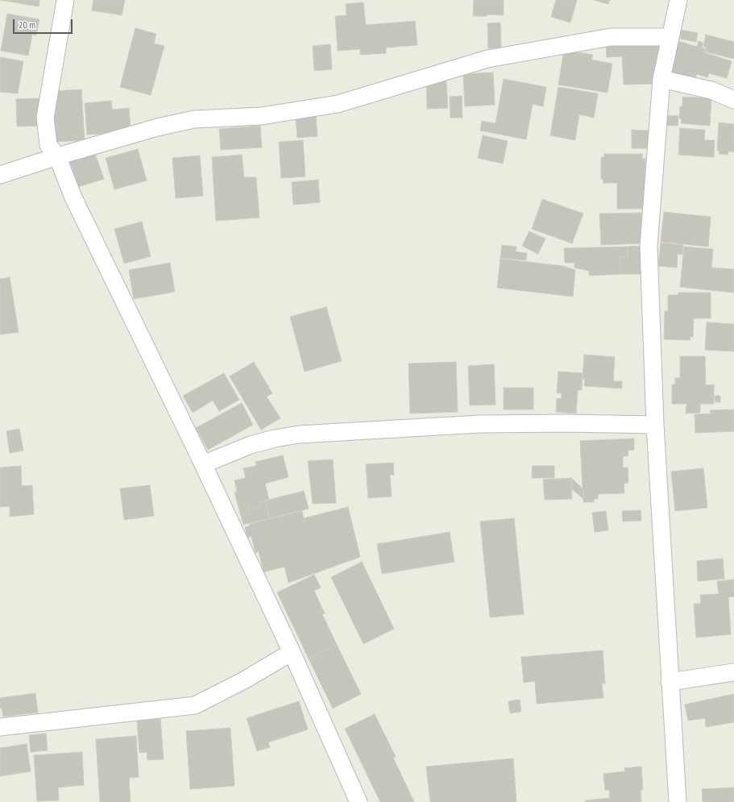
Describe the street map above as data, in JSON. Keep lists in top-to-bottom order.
{
  "scale_bar": "20 m"
}
